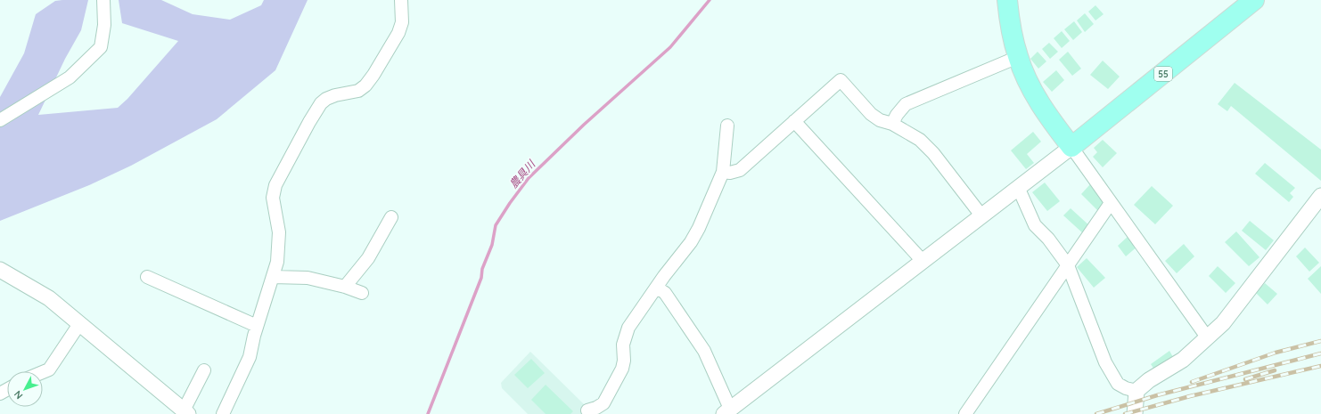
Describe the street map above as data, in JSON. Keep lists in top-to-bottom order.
{
  "streets": {
    "main road": ["55"]
  },
  "water": ["農具川"],
  "north": "bottom left"
}
